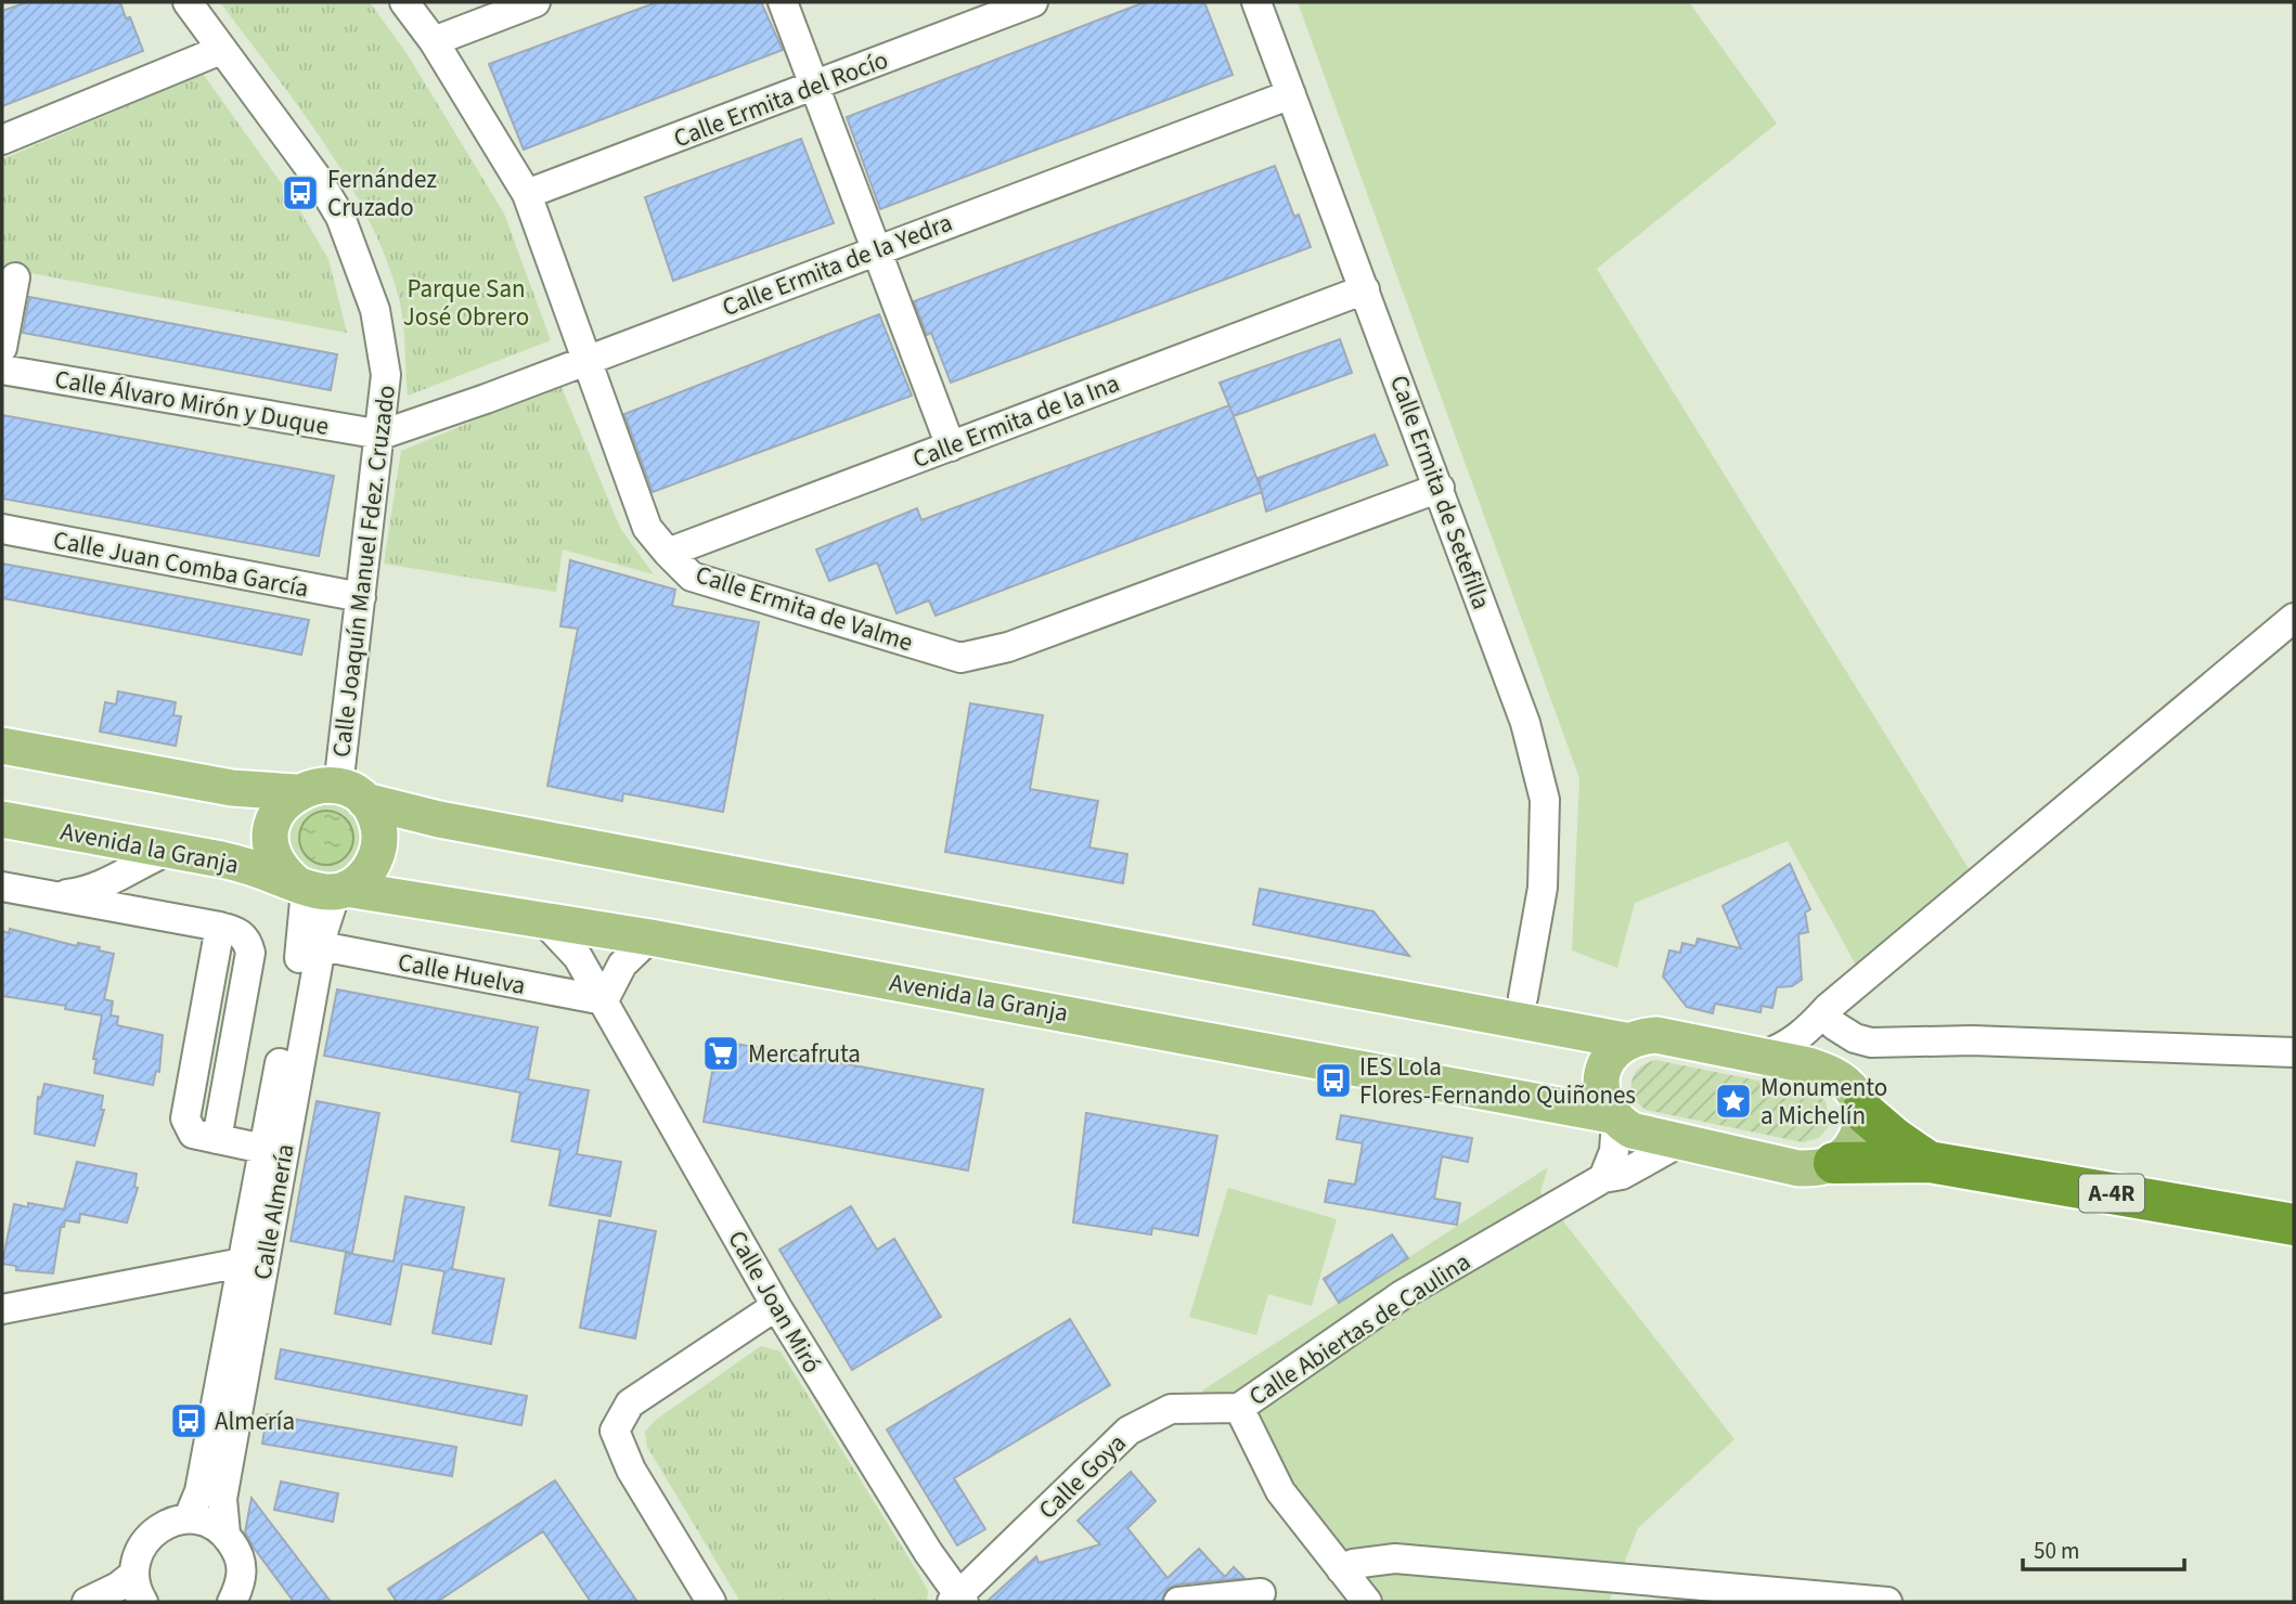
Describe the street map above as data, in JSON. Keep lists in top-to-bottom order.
{
  "streets": {
    "highway": ["A-4R"],
    "main road": ["Avenida la Granja"],
    "street": [
      "Calle Ermita del Rocío",
      "Calle Ermita de la Yedra",
      "Calle Álvaro Mirón y Duque",
      "Calle Ermita de la Ina",
      "Calle Ermita de Setefilla",
      "Calle Juan Comba García",
      "Calle Joaquín Manuel Fdez. Cruzado",
      "Calle Ermita de Valme",
      "Calle Huelva",
      "Calle Almería",
      "Calle Joan Miró",
      "Calle Abiertas de Caulina",
      "Calle Goya"
    ]
  },
  "crossings": [
    ["Calle Ermita del Rocío", "Calle Ermita de Valme"],
    ["Calle Ermita de la Yedra", "Calle Álvaro Mirón y Duque"],
    ["Calle Ermita de la Yedra", "Calle Ermita de Setefilla"],
    ["Calle Ermita de la Yedra", "Calle Joaquín Manuel Fdez. Cruzado"],
    ["Calle Ermita de la Yedra", "Calle Ermita de Valme"],
    ["Calle Álvaro Mirón y Duque", "Calle Joaquín Manuel Fdez. Cruzado"],
    ["Calle Ermita de la Ina", "Calle Ermita de Setefilla"],
    ["Calle Ermita de la Ina", "Calle Ermita de Valme"],
    ["Calle Ermita de Setefilla", "Calle Ermita de Valme"],
    ["Calle Juan Comba García", "Calle Joaquín Manuel Fdez. Cruzado"],
    ["Calle Joaquín Manuel Fdez. Cruzado", "Avenida la Granja"],
    ["Calle Joaquín Manuel Fdez. Cruzado", "Calle Almería"],
    ["Avenida la Granja", "Calle Almería"],
    ["Avenida la Granja", "Calle Joan Miró"],
    ["Avenida la Granja", "Calle Abiertas de Caulina"],
    ["Calle Huelva", "Calle Almería"],
    ["Calle Huelva", "Calle Joan Miró"],
    ["Calle Joan Miró", "Calle Goya"],
    ["Calle Abiertas de Caulina", "Calle Goya"]
  ],
  "parks": ["Parque San José Obrero"],
  "places": {
    "bus stop": ["Fernández Cruzado", "IES Lola Flores-Fernando Quiñones", "Almería"],
    "supermarket": ["Mercafruta"],
    "place": ["Monumento a Michelín"]
  },
  "scale_bar": "50 m"
}
